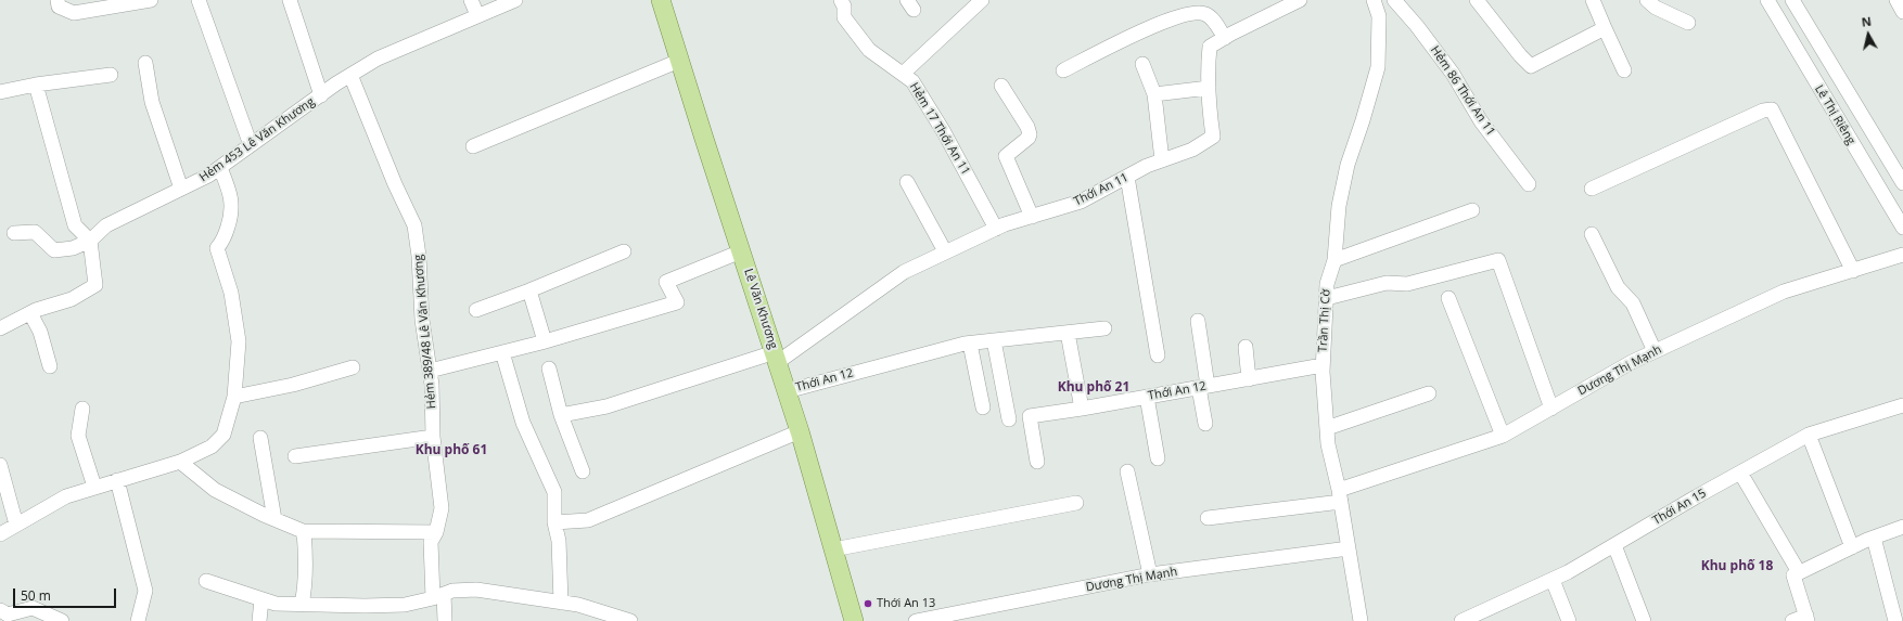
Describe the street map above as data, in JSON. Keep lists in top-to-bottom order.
{
  "streets": {
    "main road": ["Lê Văn Khương"],
    "street": [
      "Hẻm 86 Thới An 11",
      "Lê Thị Riêng",
      "Hẻm 17 Thới An 11",
      "Hẻm 453 Lê Văn Khương",
      "Thới An 11",
      "Trần Thị Cờ",
      "Hẻm 389/48 Lê Văn Khương",
      "Dương Thị Mạnh",
      "Thới An 12",
      "Thới An 15"
    ]
  },
  "crossings": [
    ["Hẻm 17 Thới An 11", "Thới An 11"],
    ["Hẻm 453 Lê Văn Khương", "Hẻm 389/48 Lê Văn Khương"],
    ["Thới An 11", "Lê Văn Khương"],
    ["Lê Văn Khương", "Thới An 12"],
    ["Trần Thị Cờ", "Dương Thị Mạnh"],
    ["Trần Thị Cờ", "Thới An 12"]
  ],
  "districts": ["Khu phố 21", "Khu phố 61", "Khu phố 18"],
  "places": ["Thới An 13"],
  "scale_bar": "50 m",
  "north": "top"
}
